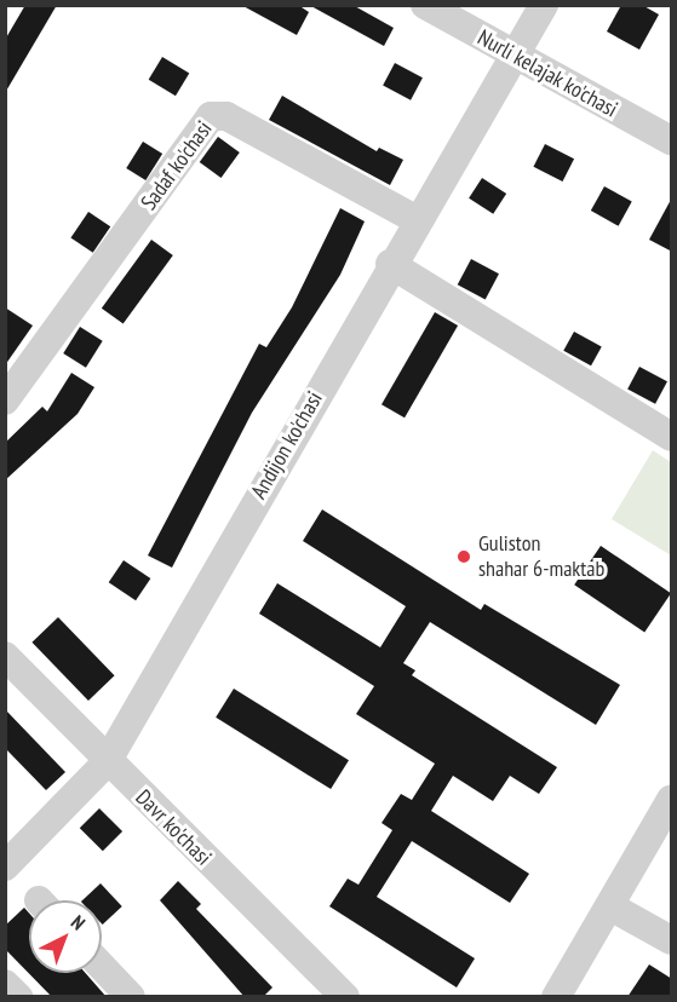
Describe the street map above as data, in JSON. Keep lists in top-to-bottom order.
{
  "streets": {
    "street": [
      "Nurli kelajak ko'chasi",
      "Sadaf ko'chasi",
      "Andijon ko'chasi",
      "Davr ko'chasi"
    ]
  },
  "crossings": [
    ["Nurli kelajak ko'chasi", "Andijon ko'chasi"],
    ["Sadaf ko'chasi", "Andijon ko'chasi"],
    ["Andijon ko'chasi", "Davr ko'chasi"]
  ],
  "places": ["Guliston shahar 6-maktab"],
  "north": "top right"
}
